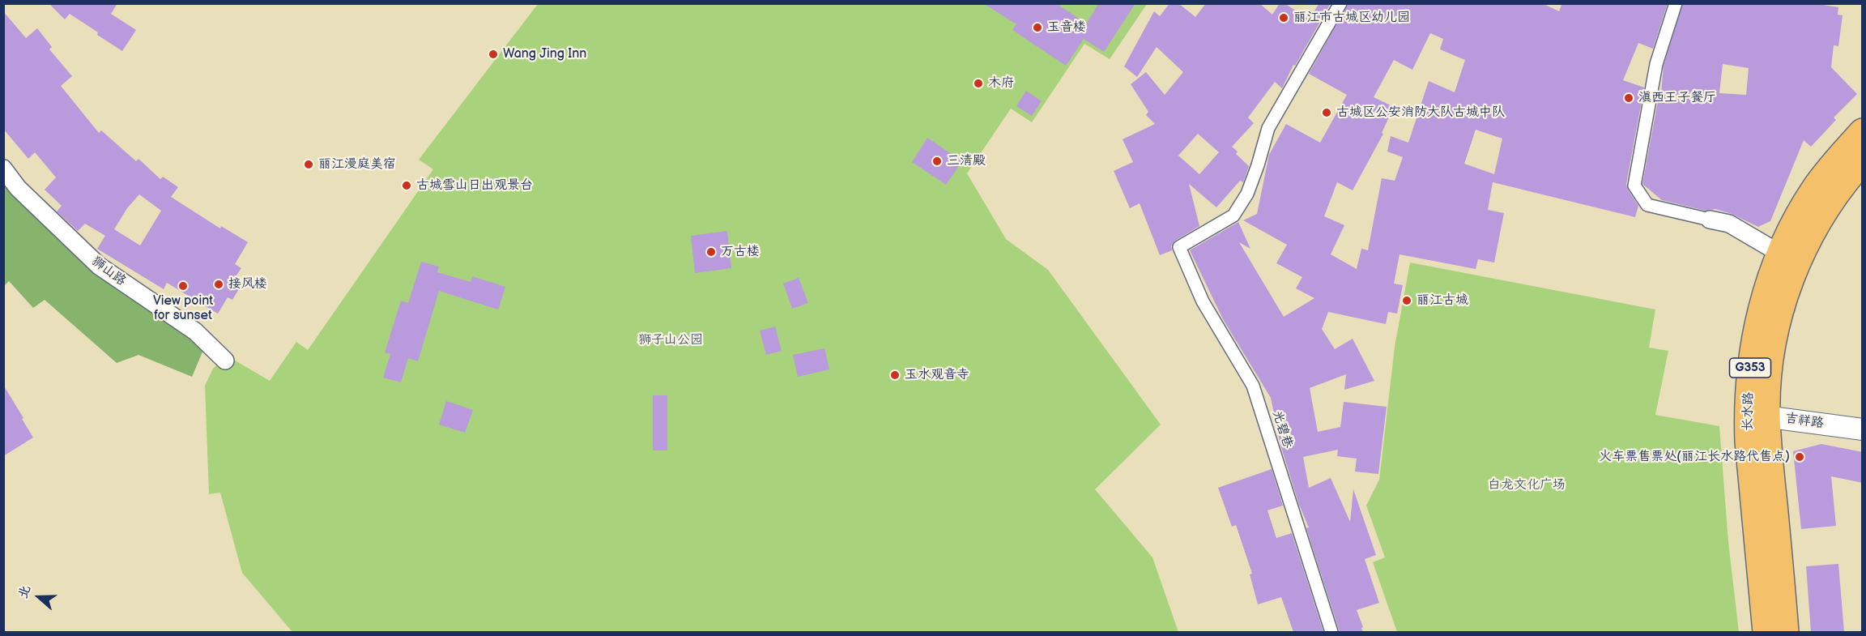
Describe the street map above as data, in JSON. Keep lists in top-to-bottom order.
{
  "streets": {
    "highway": ["G353", "长水路"],
    "street": ["狮山路", "吉祥路", "光碧巷"]
  },
  "crossings": [
    ["长水路", "吉祥路"]
  ],
  "parks": ["狮子山公园", "白龙文化广场"],
  "places": [
    "丽江市古城区幼儿园",
    "玉音楼",
    "Wang Jing Inn",
    "木府",
    "滇西王子餐厅",
    "古城区公安消防大队古城中队",
    "三清殿",
    "丽江漫庭美宿",
    "古城雪山日出观景台",
    "万古楼",
    "接风楼",
    "View point for sunset",
    "丽江古城",
    "玉水观音寺",
    "火车票售票处(丽江长水路代售点)"
  ],
  "north": "left"
}
